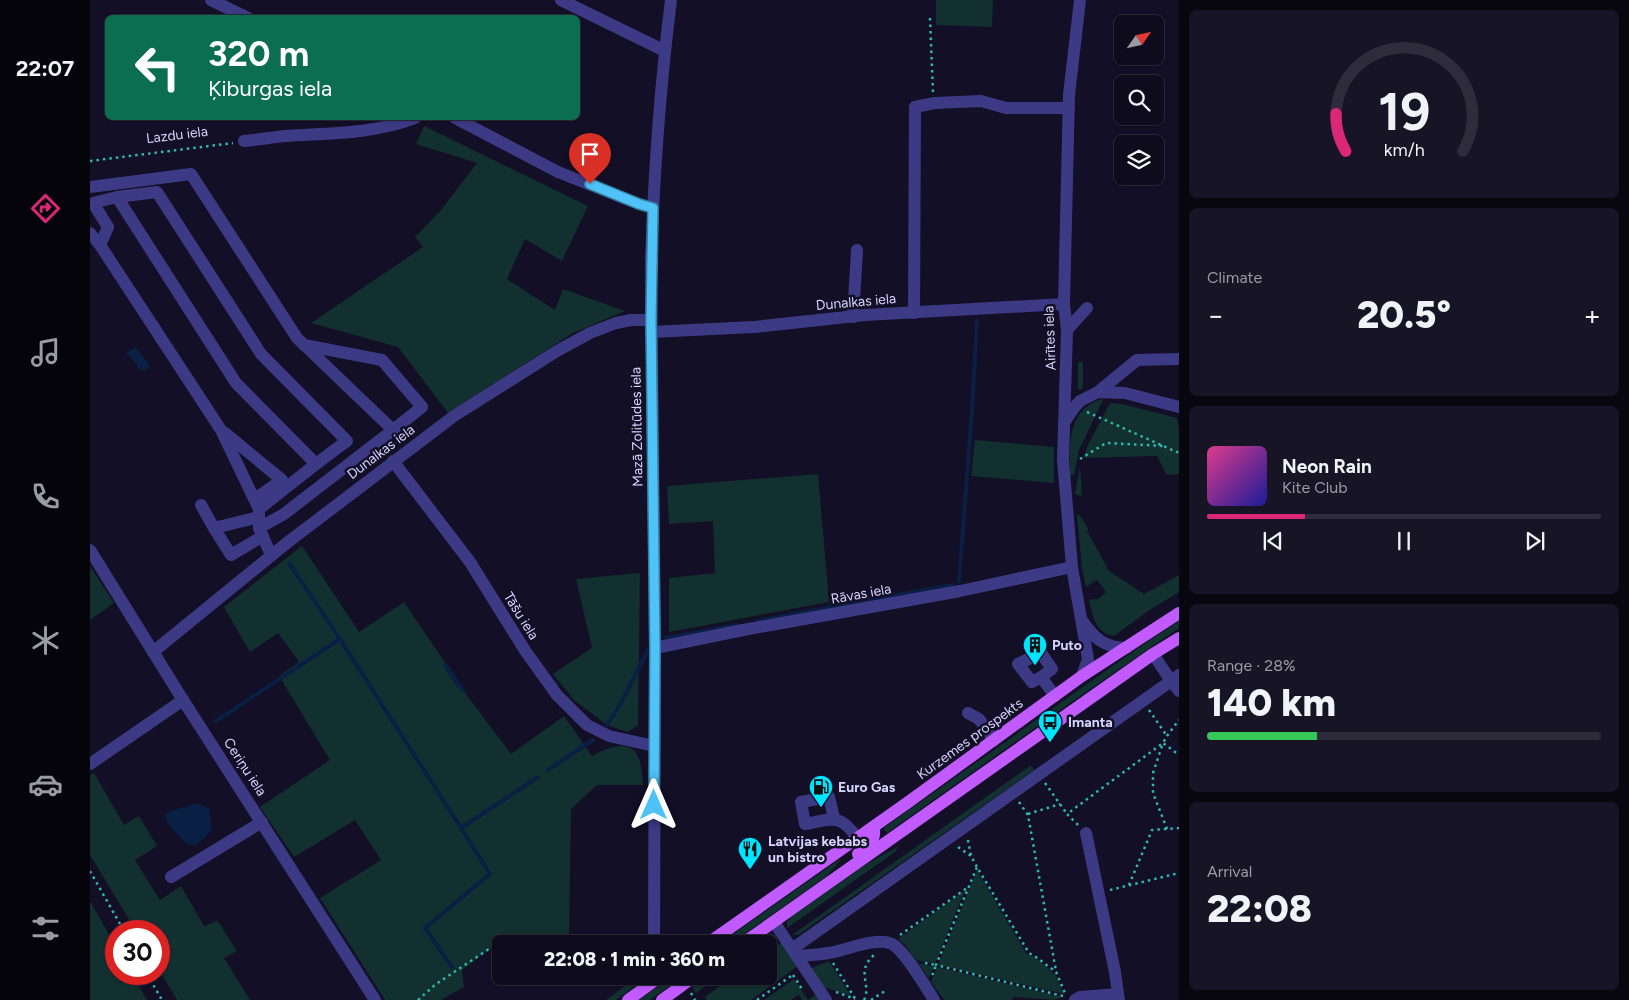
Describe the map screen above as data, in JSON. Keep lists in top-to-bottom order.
{
  "streets": {
    "main road": ["Kurzemes prospekts"],
    "street": [
      "Dunalkas iela",
      "Airītes iela",
      "Mazā Zolitūdes iela",
      "Rāvas iela",
      "Tāšu iela",
      "Ceriņu iela"
    ],
    "path": ["Lazdu iela"]
  },
  "crossings": [
    ["Dunalkas iela", "Airītes iela"],
    ["Dunalkas iela", "Mazā Zolitūdes iela"],
    ["Dunalkas iela", "Tāšu iela"],
    ["Dunalkas iela", "Ceriņu iela"],
    ["Airītes iela", "Rāvas iela"],
    ["Airītes iela", "Kurzemes prospekts"],
    ["Mazā Zolitūdes iela", "Rāvas iela"],
    ["Mazā Zolitūdes iela", "Tāšu iela"]
  ],
  "places": {
    "building": ["Puto"],
    "bus stop": ["Imanta"],
    "fuel station": ["Euro Gas"],
    "restaurant": ["Latvijas kebabs un bistro"]
  },
  "north": "top right",
  "page": {
    "tabs": "22:07",
    "turn": ["320 m", "Ķiburgas iela"],
    "tile": [
      "Climate",
      ["Range · 28%", "140 km"],
      ["Arrival", "22:08"]
    ],
    "heat": ["−", "20.5°", "+"],
    "song": ["Neon Rain", "Kite Club"],
    "limit": "30",
    "trip": "22:08 · 1 min · 360 m",
    "gauge": ["19", "km/h"]
  }
}
